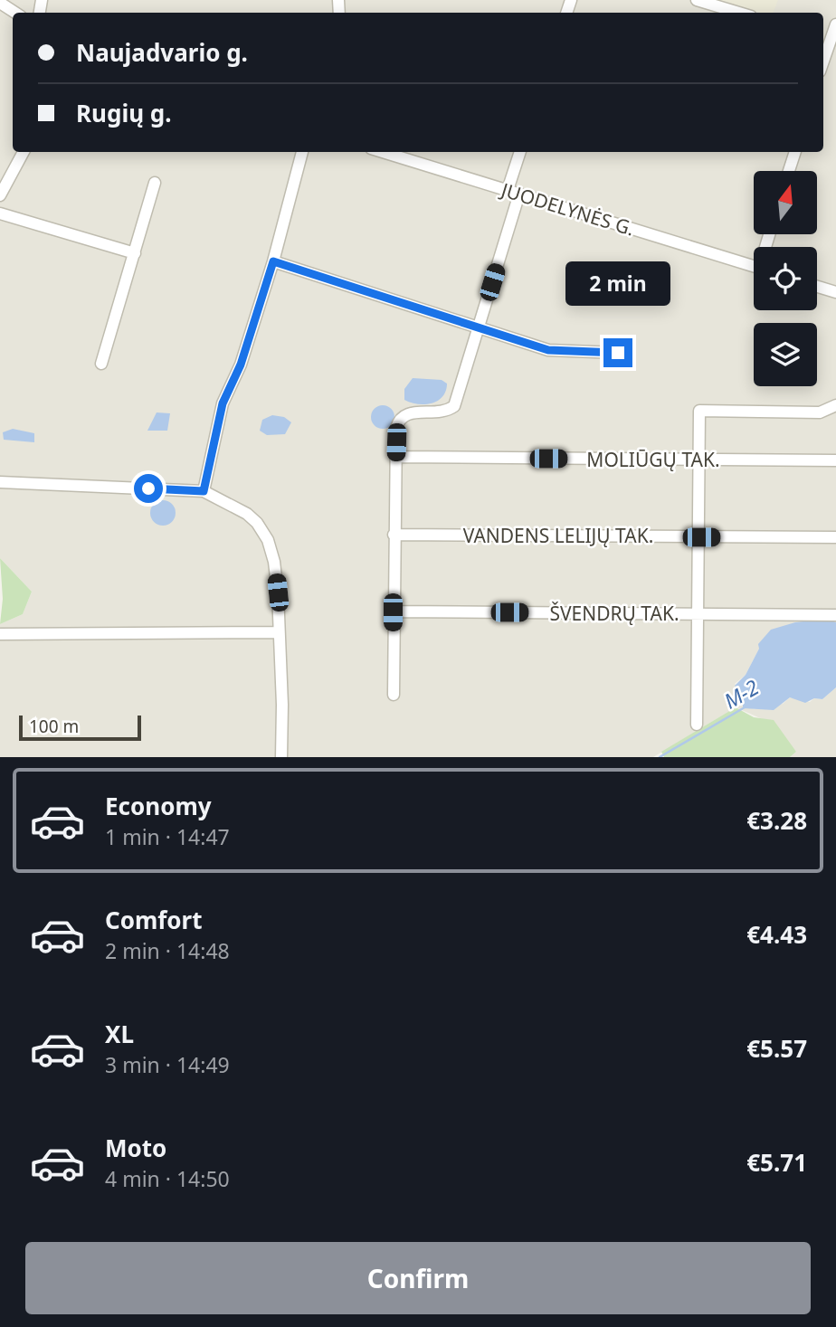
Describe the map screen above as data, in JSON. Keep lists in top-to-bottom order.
{
  "streets": {
    "street": [
      "JUODELYNĖS G.",
      "MOLIŪGŲ TAK.",
      "VANDENS LELIJŲ TAK.",
      "ŠVENDRŲ TAK."
    ]
  },
  "water": ["M-2"],
  "scale_bar": "100 m",
  "north": "top",
  "page": {
    "banner": ["Naujadvario g.", "Rugių g."],
    "bubble": "2 min",
    "scale": "100 m",
    "list": [
      {
        "name": "Economy",
        "note": "1 min · 14:47",
        "value": "€3.28"
      },
      {
        "name": "Comfort",
        "note": "2 min · 14:48",
        "value": "€4.43"
      },
      {
        "name": "XL",
        "note": "3 min · 14:49",
        "value": "€5.57"
      },
      {
        "name": "Moto",
        "note": "4 min · 14:50",
        "value": "€5.71"
      }
    ],
    "buttons": "Confirm"
  }
}
